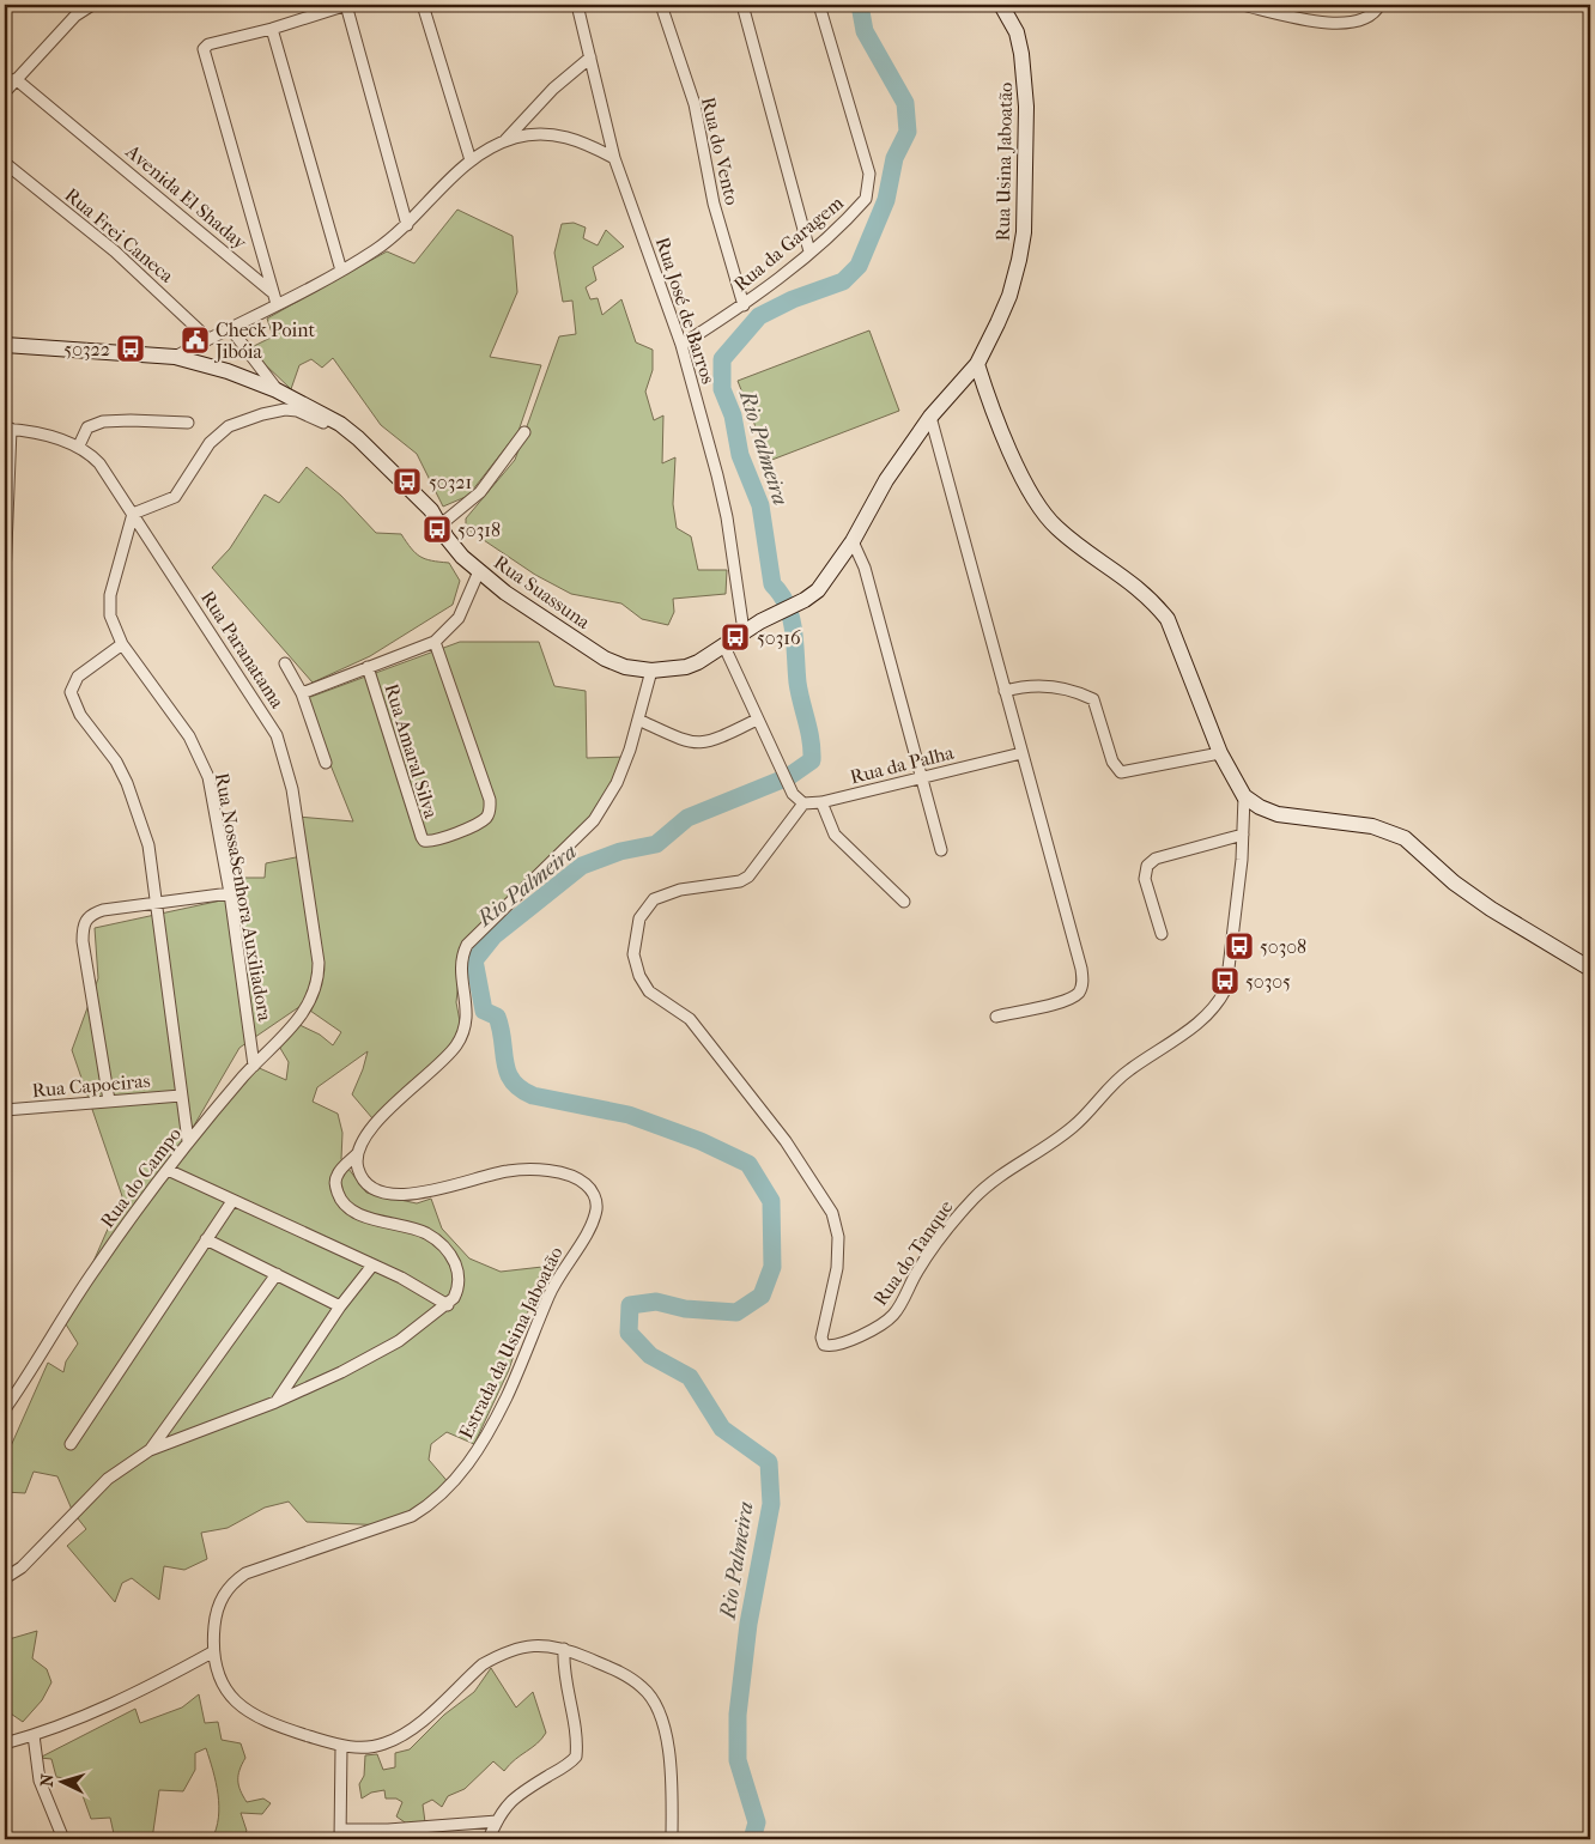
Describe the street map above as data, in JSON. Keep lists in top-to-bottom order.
{
  "streets": {
    "street": [
      "Rua do Vento",
      "Rua Usina Jaboatão",
      "Avenida El Shaday",
      "Rua Frei Caneca",
      "Rua da Garagem",
      "Rua José de Barros",
      "Rua Suassuna",
      "Rua Paranatama",
      "Rua Amaral Silva",
      "Rua da Palha",
      "Rua NossaSenhora Auxiliadora",
      "Rua Capoeiras",
      "Rua do Campo",
      "Rua do Tanque",
      "Estrada da Usina Jaboatão"
    ]
  },
  "crossings": [
    ["Rua do Vento", "Rua da Garagem"],
    ["Rua Usina Jaboatão", "Rua Suassuna"],
    ["Rua da Garagem", "Rua José de Barros"],
    ["Rua José de Barros", "Rua Suassuna"],
    ["Rua Paranatama", "Rua NossaSenhora Auxiliadora"],
    ["Rua Paranatama", "Rua do Campo"],
    ["Rua da Palha", "Rua do Tanque"],
    ["Rua NossaSenhora Auxiliadora", "Rua do Campo"]
  ],
  "water": ["Rio Palmeira"],
  "places": {
    "public building": ["Check Point Jibóia"],
    "bus stop": [
      "50322",
      "50321",
      "50318",
      "50316",
      "50308",
      "50305"
    ]
  },
  "north": "left"
}
